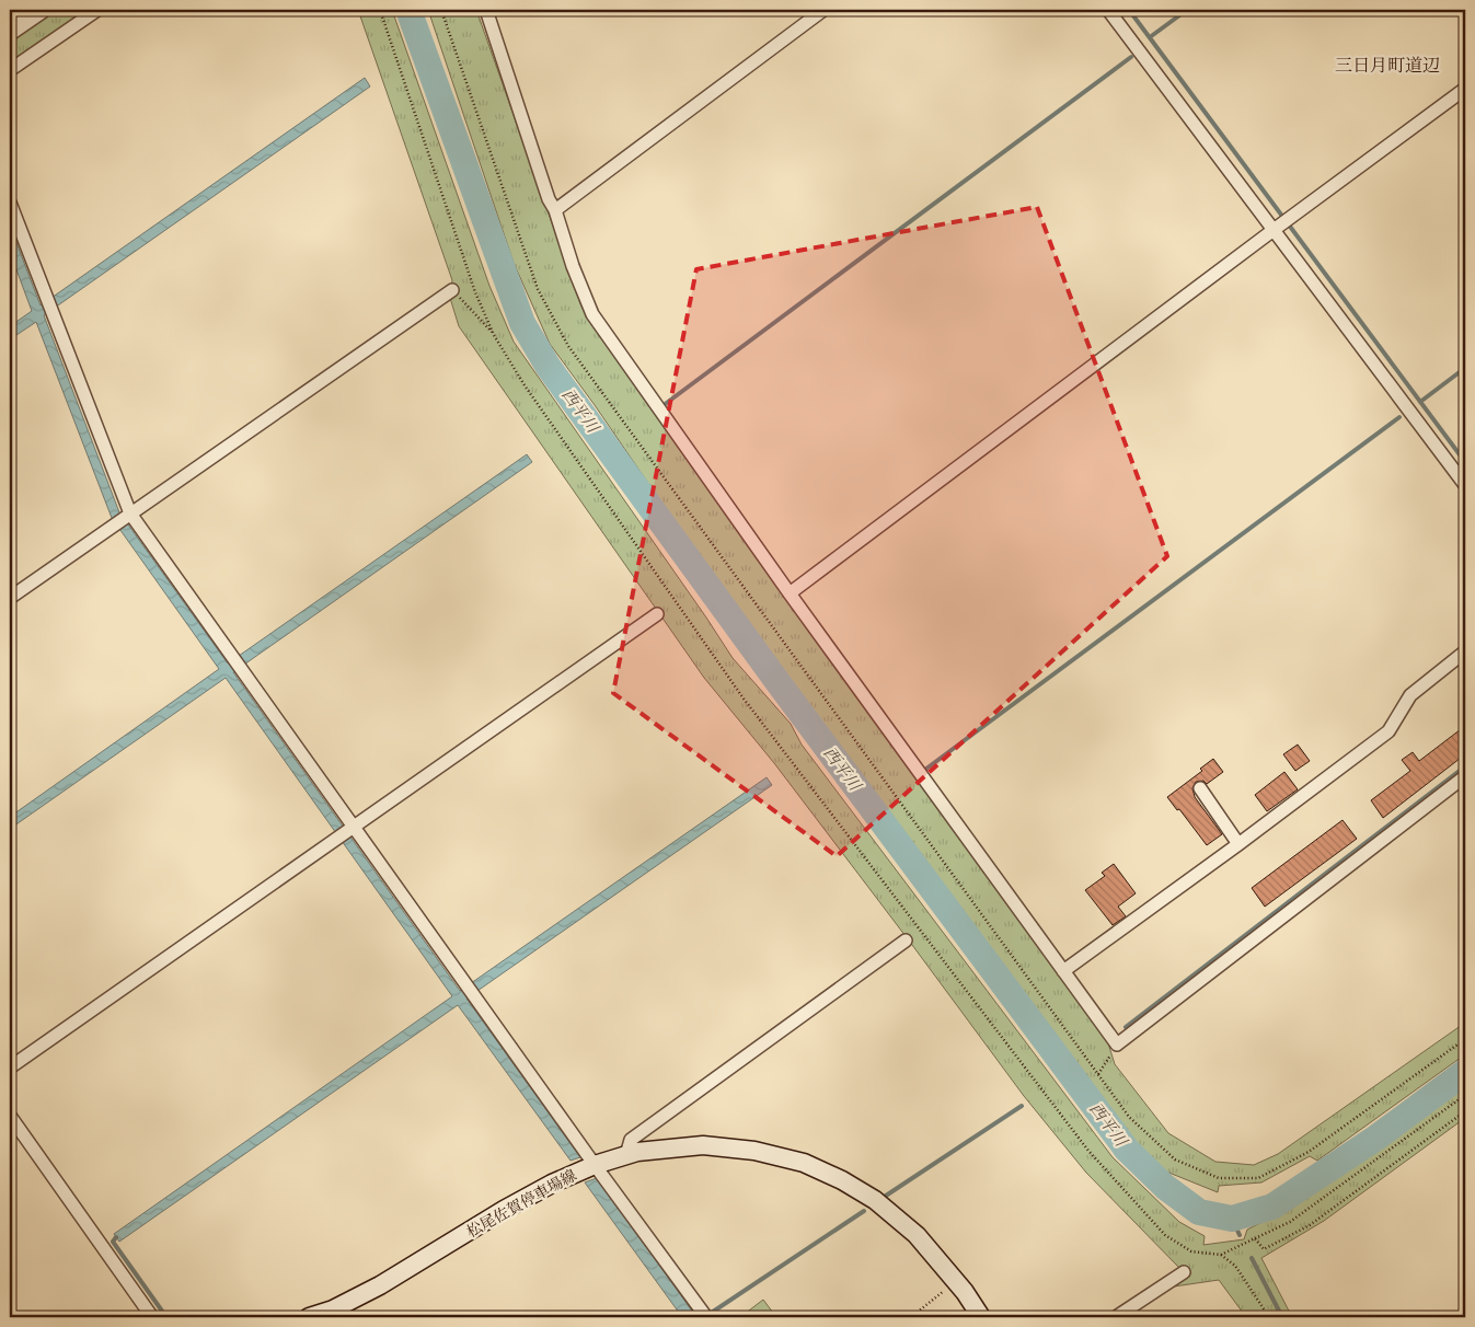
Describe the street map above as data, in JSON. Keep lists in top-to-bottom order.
{
  "streets": {
    "main road": ["松尾佐賀停車場線"]
  },
  "districts": ["三日月町道辺"],
  "water": ["西平川"]
}
